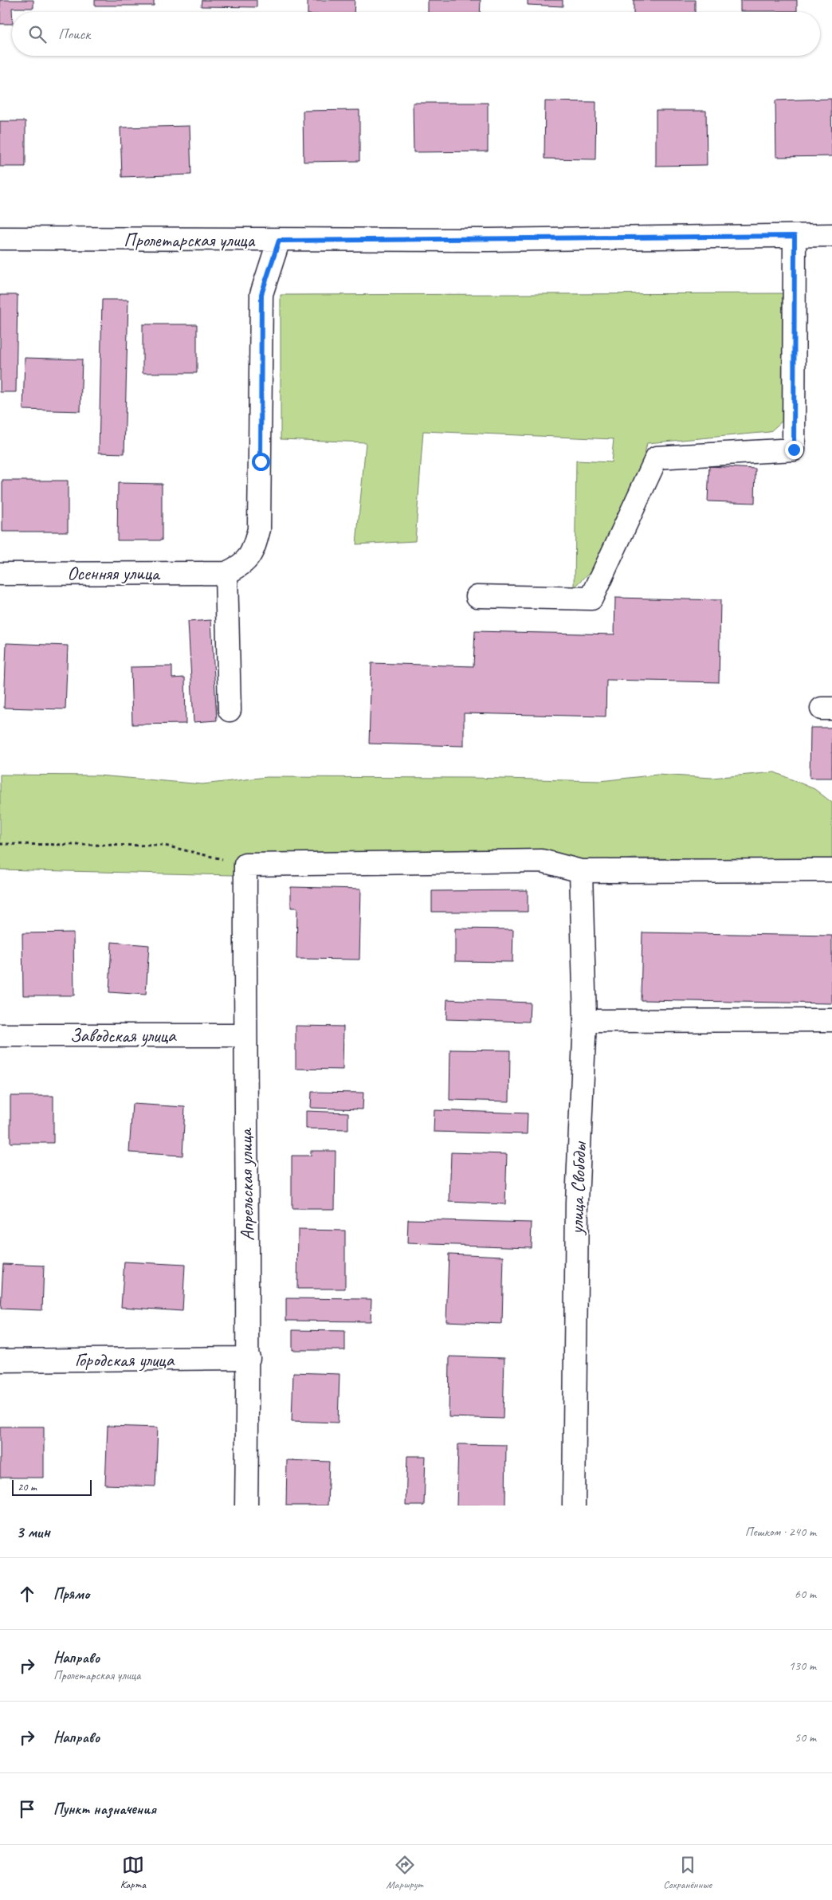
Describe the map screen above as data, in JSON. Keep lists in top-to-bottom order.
{
  "streets": {
    "street": [
      "Пролетарская улица",
      "Осенняя улица",
      "Заводская улица",
      "Апрельская улица",
      "улица Свободы",
      "Городская улица"
    ]
  },
  "crossings": [
    ["Заводская улица", "Апрельская улица"],
    ["Апрельская улица", "Городская улица"]
  ],
  "scale_bar": "20 m",
  "page": {
    "search": "Поиск",
    "scale": "20 m",
    "heading": ["3 мин", "Пешком · 240 m"],
    "list": [
      ["Прямо", "60 m"],
      ["Направо", "Пролетарская улица", "130 m"],
      ["Направо", "50 m"],
      "Пункт назначения"
    ],
    "nav": ["Карта", "Маршрут", "Сохранённые"]
  }
}
